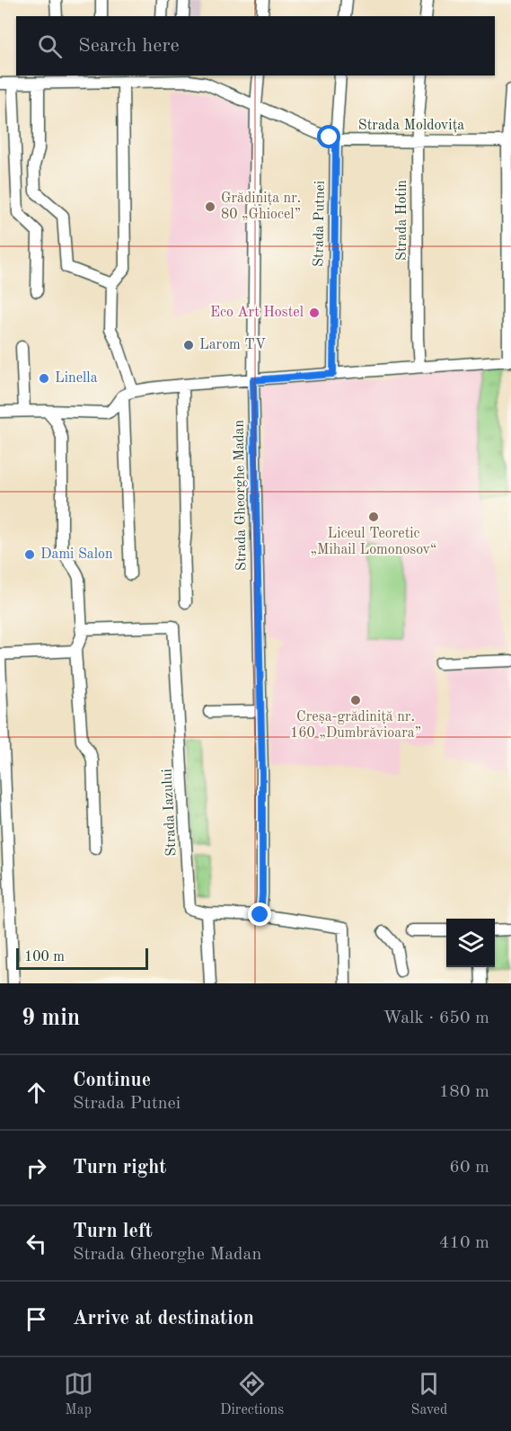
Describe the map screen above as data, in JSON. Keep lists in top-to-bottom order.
{
  "streets": {
    "street": [
      "Strada Moldovița",
      "Strada Hotin",
      "Strada Putnei",
      "Strada Gheorghe Madan",
      "Strada Iazului"
    ]
  },
  "crossings": [
    ["Strada Moldovița", "Strada Hotin"],
    ["Strada Moldovița", "Strada Putnei"],
    ["Strada Moldovița", "Strada Gheorghe Madan"]
  ],
  "places": [
    "Grădinița nr. 80 „Ghiocel”",
    "Eco Art Hostel",
    "Larom TV",
    "Linella",
    "Liceul Teoretic „Mihail Lomonosov“",
    "Dami Salon",
    "Creșa-grădiniță nr. 160 „Dumbrăvioara”"
  ],
  "scale_bar": "100 m",
  "page": {
    "search": "Search here",
    "scale": "100 m",
    "heading": ["9 min", "Walk · 650 m"],
    "list": [
      ["Continue", "Strada Putnei", "180 m"],
      ["Turn right", "60 m"],
      ["Turn left", "Strada Gheorghe Madan", "410 m"],
      "Arrive at destination"
    ],
    "nav": ["Map", "Directions", "Saved"]
  }
}
